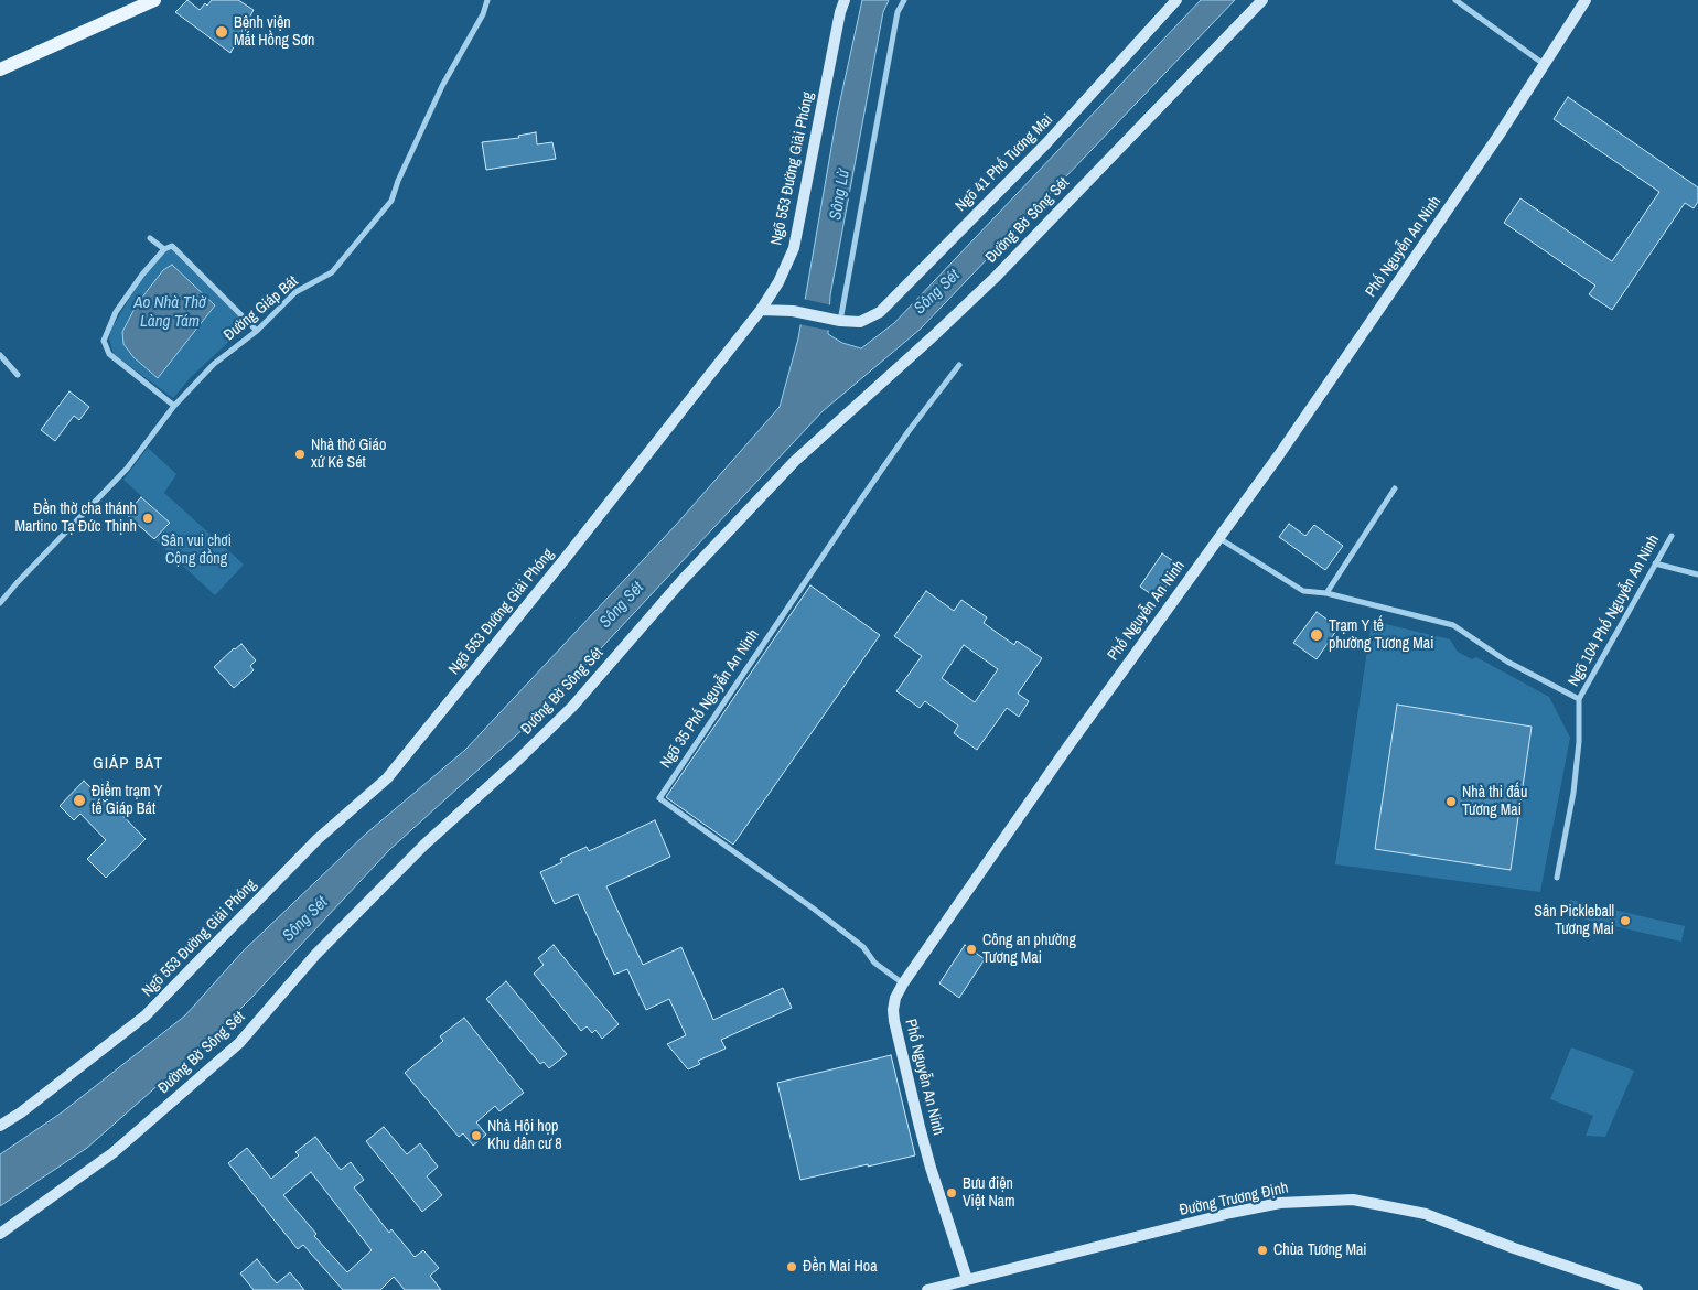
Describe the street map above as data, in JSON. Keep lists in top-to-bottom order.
{
  "streets": {
    "street": [
      "Ngõ 41 Phố Tương Mai",
      "Ngõ 553 Đường Giải Phóng",
      "Đường Bờ Sông Sét",
      "Phố Nguyễn An Ninh",
      "Đường Giáp Bát",
      "Ngõ 104 Phố Nguyễn An Ninh",
      "Ngõ 35 Phố Nguyễn An Ninh",
      "Đường Trương Định"
    ]
  },
  "crossings": [
    ["Ngõ 41 Phố Tương Mai", "Ngõ 553 Đường Giải Phóng"],
    ["Phố Nguyễn An Ninh", "Ngõ 104 Phố Nguyễn An Ninh"],
    ["Phố Nguyễn An Ninh", "Ngõ 35 Phố Nguyễn An Ninh"],
    ["Phố Nguyễn An Ninh", "Đường Trương Định"]
  ],
  "districts": ["GIÁP BÁT"],
  "water": ["Sông Lừ", "Sông Sét", "Ao Nhà Thờ Làng Tám"],
  "parks": ["Sân vui chơi Cộng đồng"],
  "places": [
    "Bệnh viện Mắt Hồng Sơn",
    "Nhà thờ Giáo xứ Kẻ Sét",
    "Đền thờ cha thánh Martino Tạ Đức Thịnh",
    "Trạm Y tế phường Tương Mai",
    "Điểm trạm Y tế Giáp Bát",
    "Nhà thi đấu Tương Mai",
    "Sân Pickleball Tương Mai",
    "Công an phường Tương Mai",
    "Nhà Hội họp Khu dân cư 8",
    "Bưu điện Việt Nam",
    "Chùa Tương Mai",
    "Đền Mai Hoa"
  ]
}
